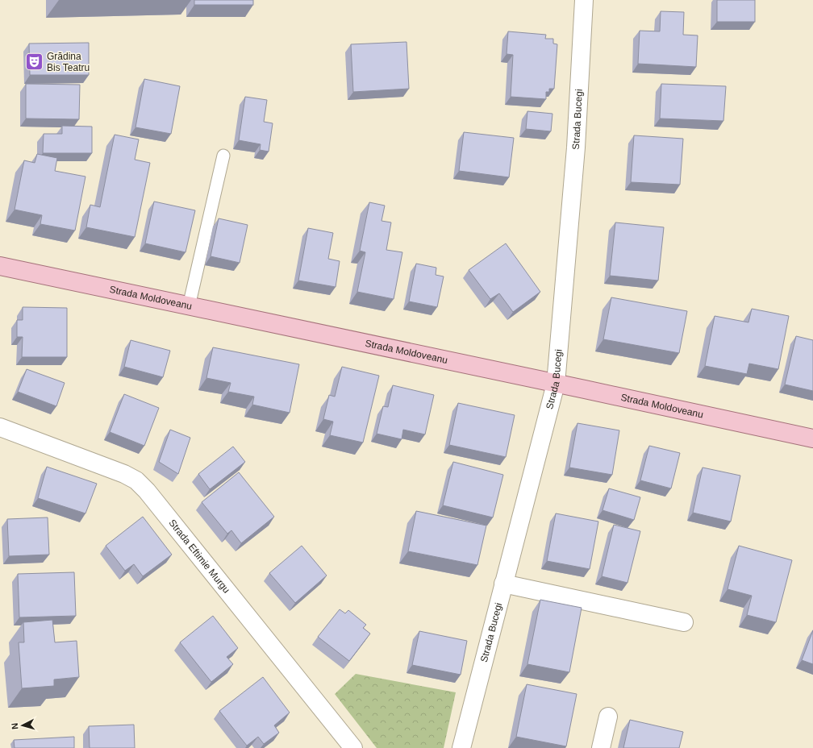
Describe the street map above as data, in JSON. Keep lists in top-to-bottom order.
{
  "streets": {
    "main road": ["Strada Moldoveanu"],
    "street": ["Strada Bucegi", "Strada Eftimie Murgu"]
  },
  "crossings": [
    ["Strada Bucegi", "Strada Moldoveanu"]
  ],
  "places": {
    "theatre": ["Grădina Bis Teatru"]
  },
  "north": "left"
}
